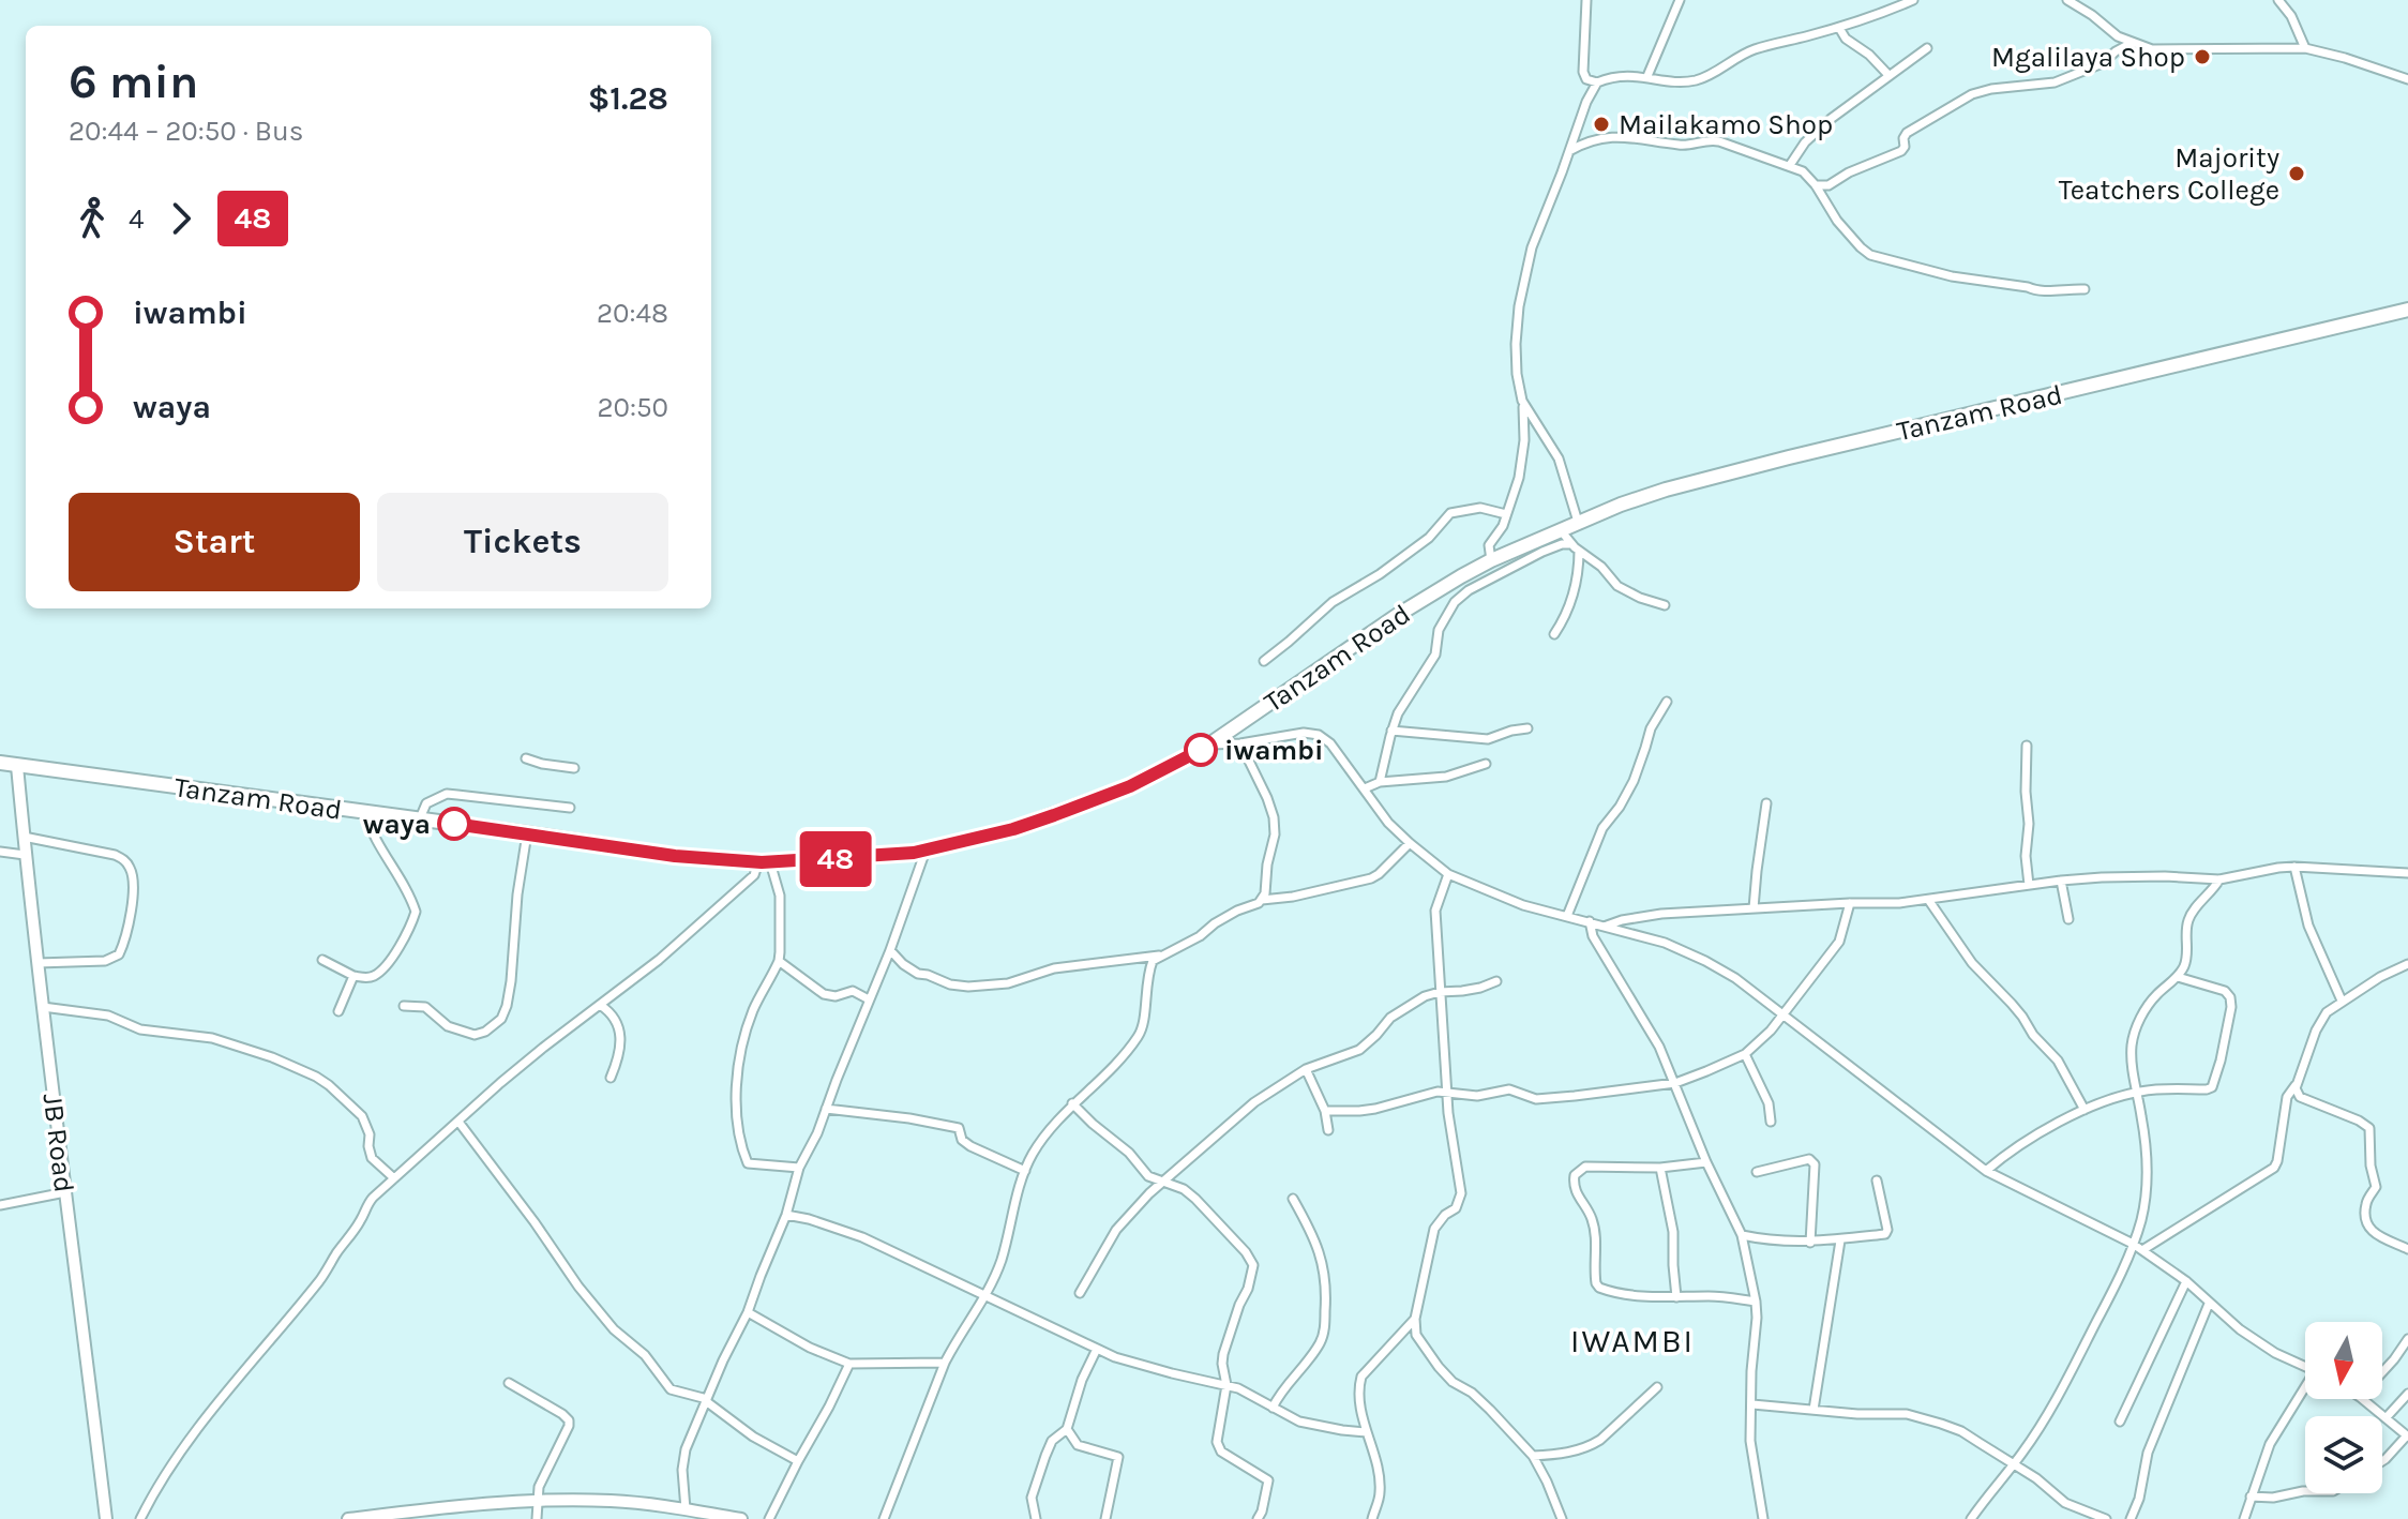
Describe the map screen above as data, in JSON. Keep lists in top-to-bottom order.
{
  "streets": {
    "highway": ["Tanzam Road"],
    "street": ["JB Road"]
  },
  "crossings": [
    ["Tanzam Road", "JB Road"]
  ],
  "districts": ["IWAMBI"],
  "places": [
    "Mgalilaya Shop",
    "Mailakamo Shop",
    "Majority Teatchers College",
    "iwambi",
    "waya"
  ],
  "lines": ["bus line 48"],
  "north": "bottom",
  "page": {
    "on_map": "48",
    "heading": ["6 min", "20:44 – 20:50 · Bus", "$1.28"],
    "legs": ["4", "48"],
    "list": [
      {
        "name": "iwambi",
        "value": "20:48"
      },
      {
        "name": "waya",
        "value": "20:50"
      }
    ],
    "buttons": ["Start", "Tickets"]
  }
}
